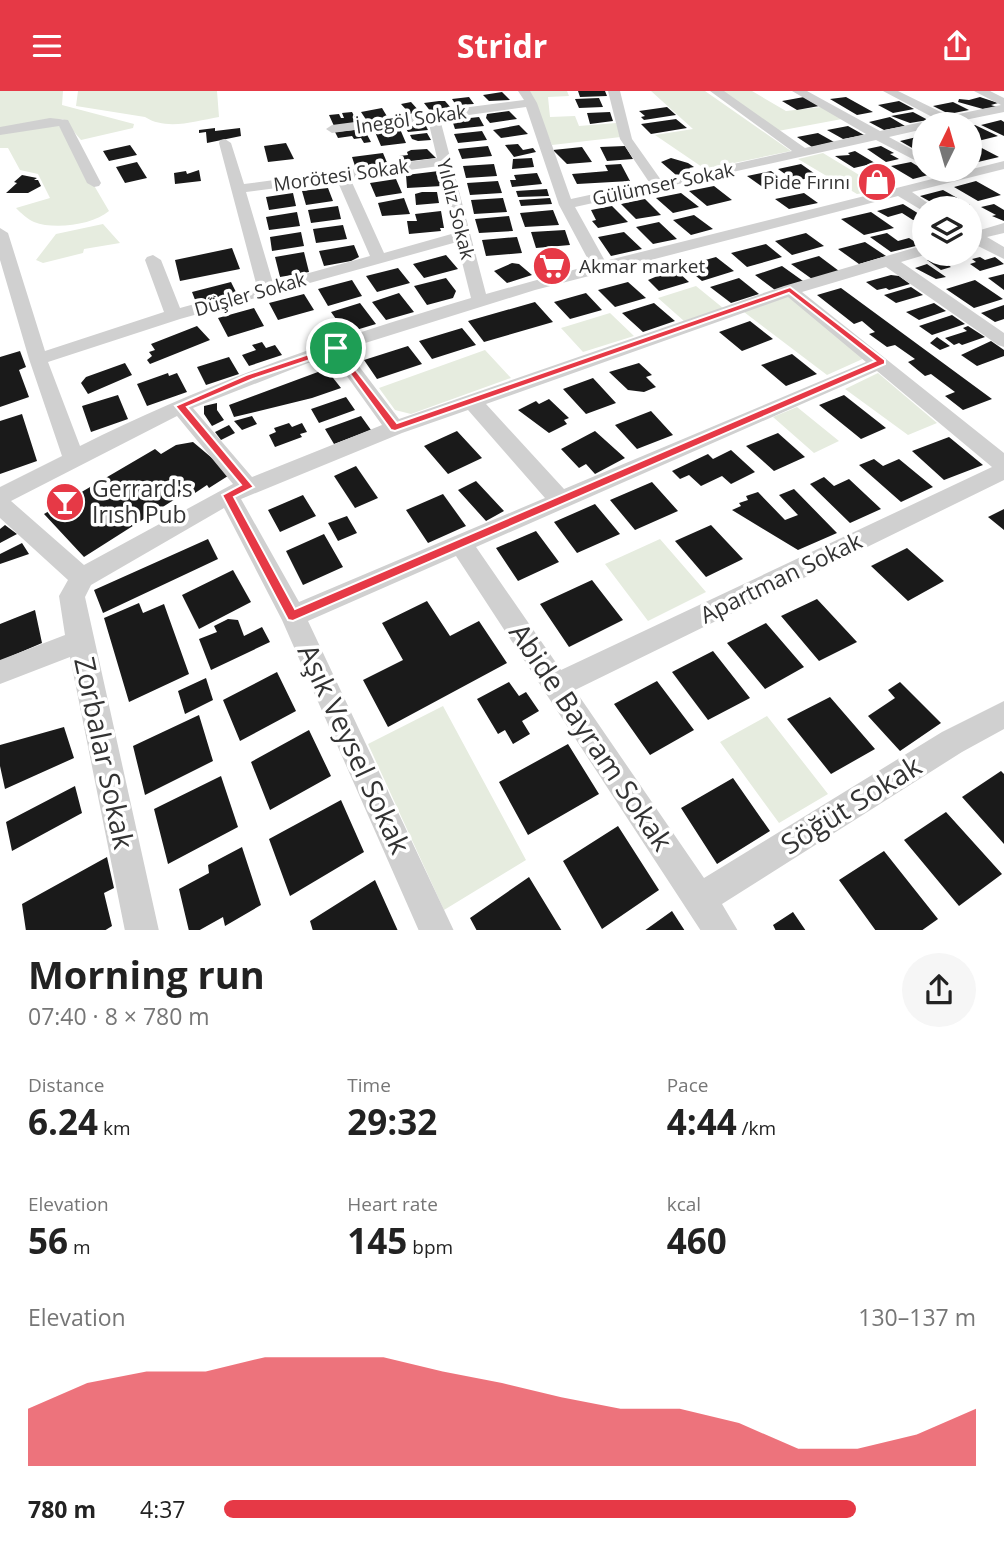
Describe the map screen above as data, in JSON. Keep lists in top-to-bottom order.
{
  "streets": {
    "street": [
      "İnegöl Sokak",
      "Morötesi Sokak",
      "Gülümser Sokak",
      "Yıldız Sokak",
      "Düşler Sokak",
      "Apartman Sokak",
      "Abide Bayram Sokak",
      "Aşık Veysel Sokak",
      "Zorbalar Sokak",
      "Söğüt Sokak"
    ]
  },
  "crossings": [
    ["İnegöl Sokak", "Yıldız Sokak"],
    ["Morötesi Sokak", "Yıldız Sokak"],
    ["Yıldız Sokak", "Düşler Sokak"],
    ["Apartman Sokak", "Abide Bayram Sokak"],
    ["Abide Bayram Sokak", "Söğüt Sokak"]
  ],
  "places": {
    "shop": ["Pide Fırını"],
    "supermarket": ["Akmar market"],
    "bar": ["Gerrard's Irısh Pub"]
  },
  "north": "top",
  "page": {
    "header": "Stridr",
    "heading": ["Morning run", "07:40 · 8 × 780 m"],
    "stats": [
      ["Distance", "6.24 km"],
      ["Time", "29:32"],
      ["Pace", "4:44 /km"],
      ["Elevation", "56 m"],
      ["Heart rate", "145 bpm"],
      ["kcal", "460"]
    ],
    "chart": ["Elevation", "130–137 m"],
    "list": [
      {
        "name": "780 m",
        "note": "4:37"
      }
    ]
  }
}
